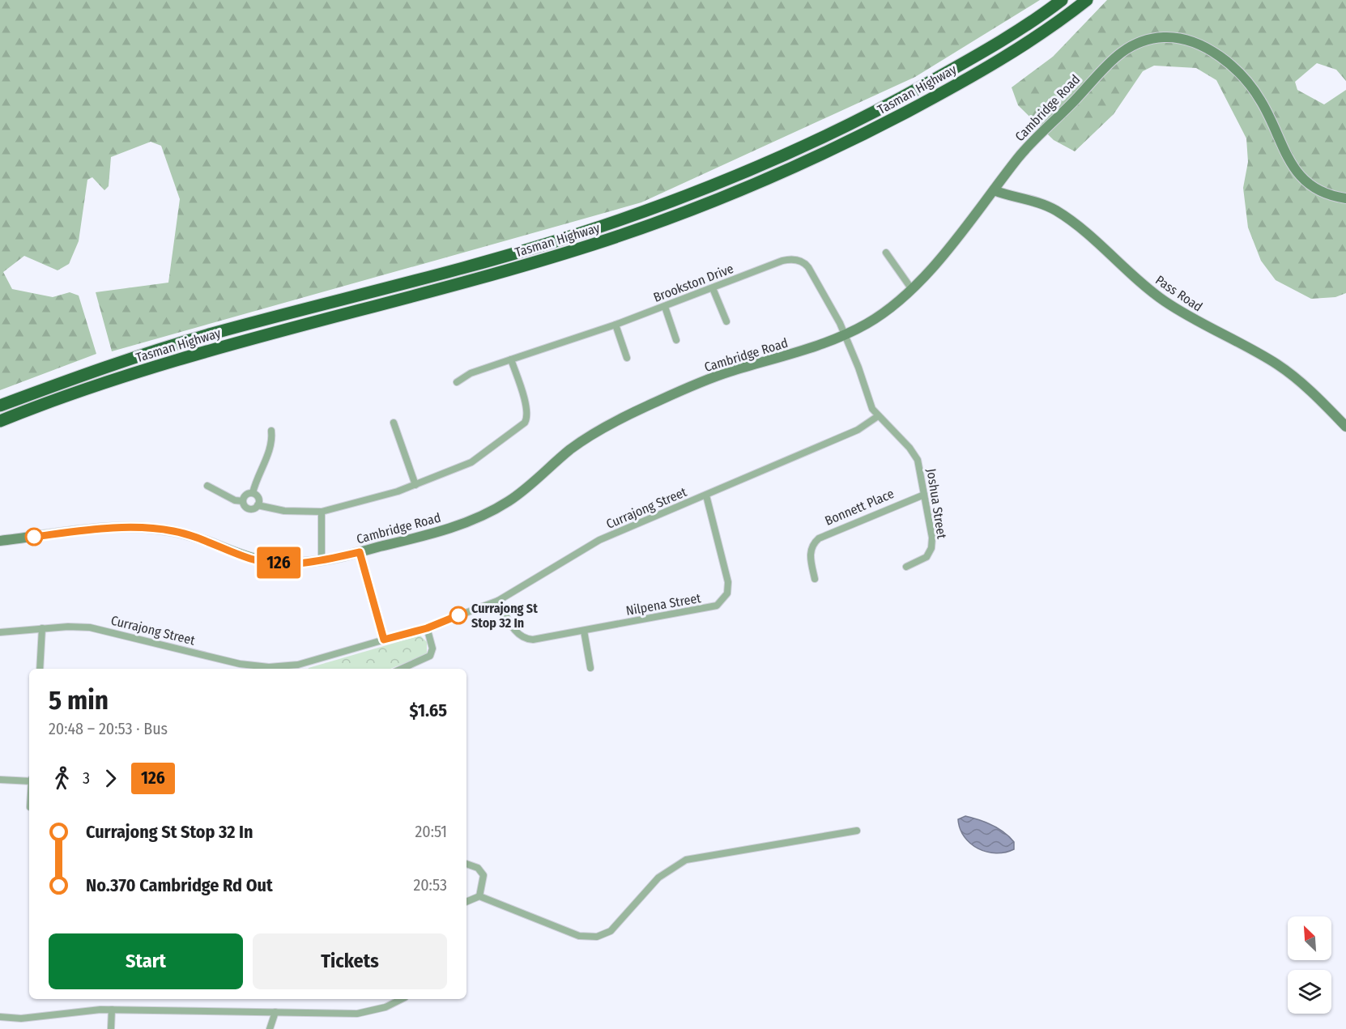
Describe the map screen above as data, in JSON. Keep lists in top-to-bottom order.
{
  "streets": {
    "highway": ["Tasman Highway"],
    "main road": ["Cambridge Road", "Pass Road"],
    "street": [
      "Brookston Drive",
      "Joshua Street",
      "Bonnett Place",
      "Currajong Street",
      "Nilpena Street"
    ]
  },
  "crossings": [
    ["Cambridge Road", "Brookston Drive"],
    ["Cambridge Road", "Pass Road"],
    ["Cambridge Road", "Joshua Street"],
    ["Brookston Drive", "Joshua Street"],
    ["Joshua Street", "Bonnett Place"],
    ["Joshua Street", "Currajong Street"],
    ["Currajong Street", "Nilpena Street"]
  ],
  "places": ["Currajong St Stop 32 In"],
  "lines": ["bus line 126"],
  "north": "top left",
  "page": {
    "on_map": "126",
    "heading": ["5 min", "20:48 – 20:53 · Bus", "$1.65"],
    "legs": ["3", "126"],
    "list": [
      {
        "name": "Currajong St Stop 32 In",
        "value": "20:51"
      },
      {
        "name": "No.370 Cambridge Rd Out",
        "value": "20:53"
      }
    ],
    "buttons": ["Start", "Tickets"]
  }
}
